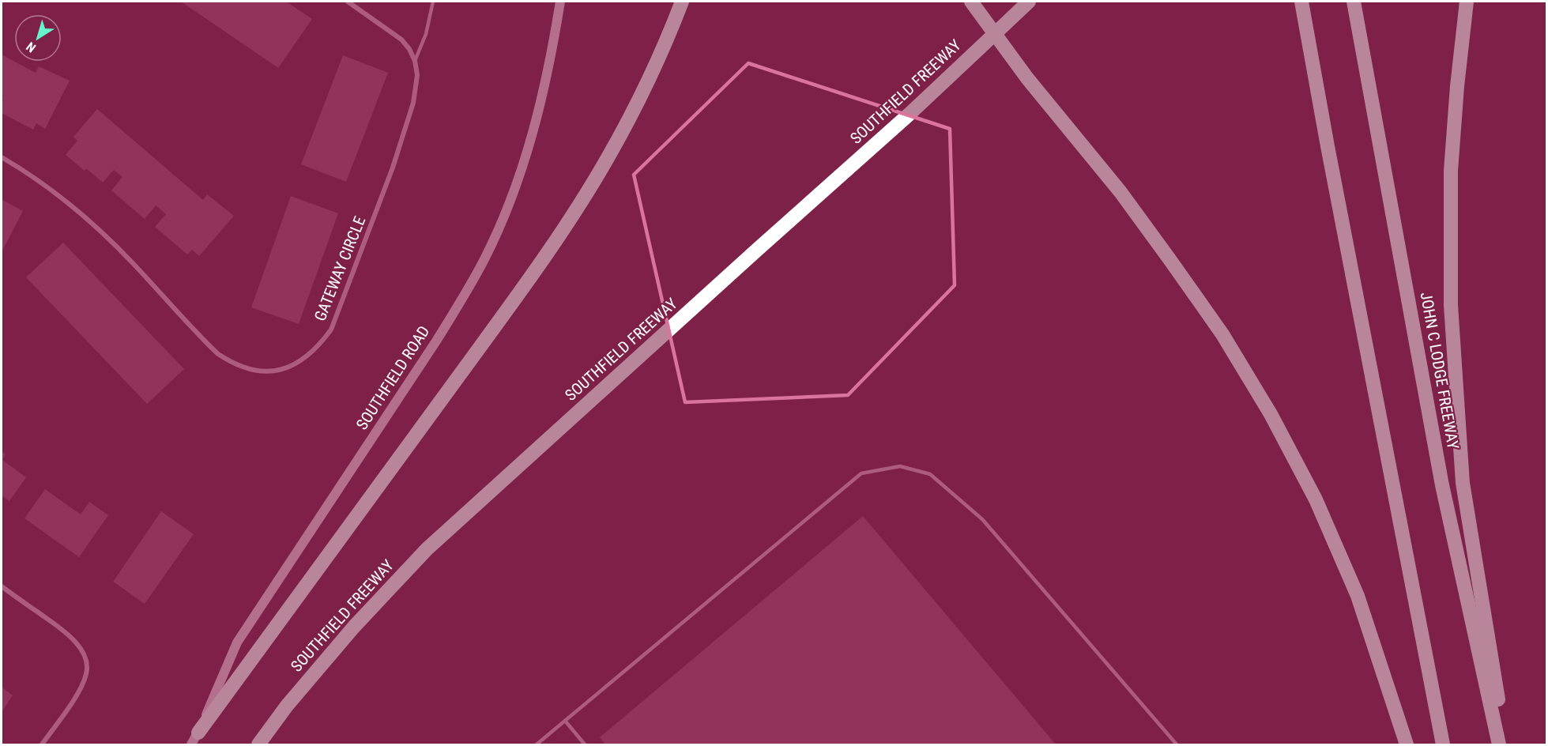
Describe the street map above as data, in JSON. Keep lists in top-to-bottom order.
{
  "streets": {
    "highway": ["SOUTHFIELD FREEWAY", "JOHN C LODGE FREEWAY"],
    "main road": ["SOUTHFIELD ROAD"],
    "street": ["GATEWAY CIRCLE"]
  },
  "north": "bottom left"
}
